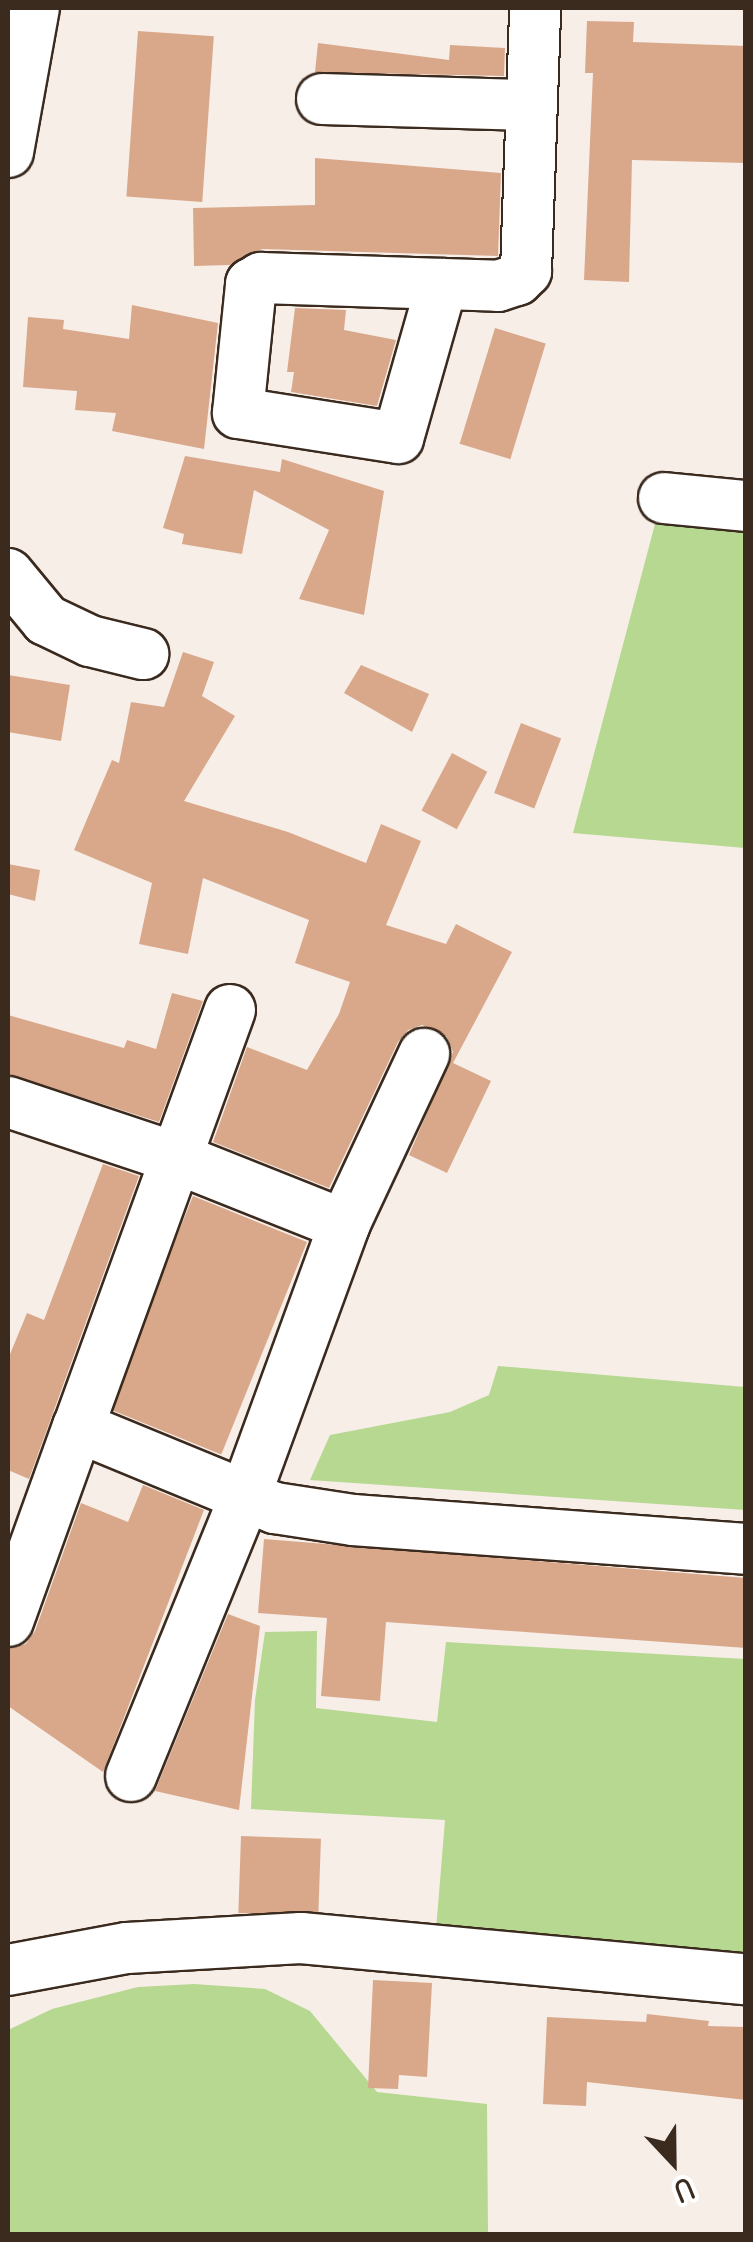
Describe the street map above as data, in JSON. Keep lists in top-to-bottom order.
{
  "north": "bottom"
}
